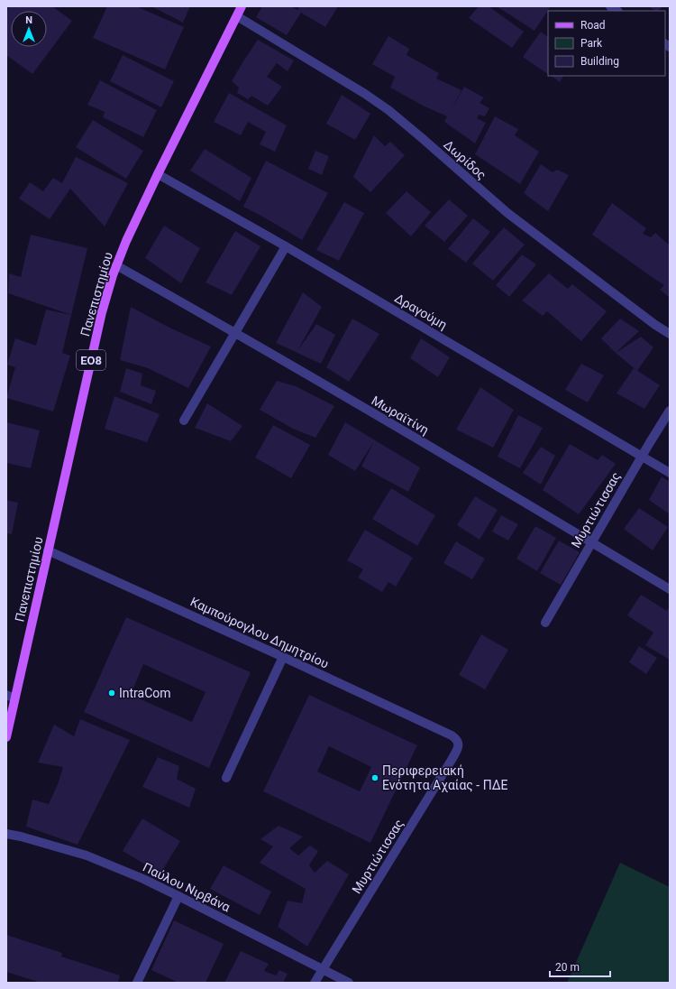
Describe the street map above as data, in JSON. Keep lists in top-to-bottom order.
{
  "streets": {
    "main road": ["Πανεπιστημίου", "ΕΟ8"],
    "street": [
      "Δωρίδος",
      "Δραγούμη",
      "Μωραϊτίνη",
      "Μυρτιώτισσας",
      "Καμπούρογλου Δημητρίου",
      "Παύλου Νιρβάνα"
    ]
  },
  "crossings": [
    ["Δωρίδος", "Πανεπιστημίου"],
    ["Πανεπιστημίου", "Δραγούμη"],
    ["Πανεπιστημίου", "Μωραϊτίνη"],
    ["Πανεπιστημίου", "Καμπούρογλου Δημητρίου"],
    ["Δραγούμη", "Μυρτιώτισσας"],
    ["Μωραϊτίνη", "Μυρτιώτισσας"],
    ["Μυρτιώτισσας", "Καμπούρογλου Δημητρίου"],
    ["Μυρτιώτισσας", "Παύλου Νιρβάνα"]
  ],
  "places": ["IntraCom", "Περιφερειακή Ενότητα Αχαίας - ΠΔΕ"],
  "legend": ["Road", "Park", "Building"],
  "scale_bar": "20 m",
  "north": "top"
}
